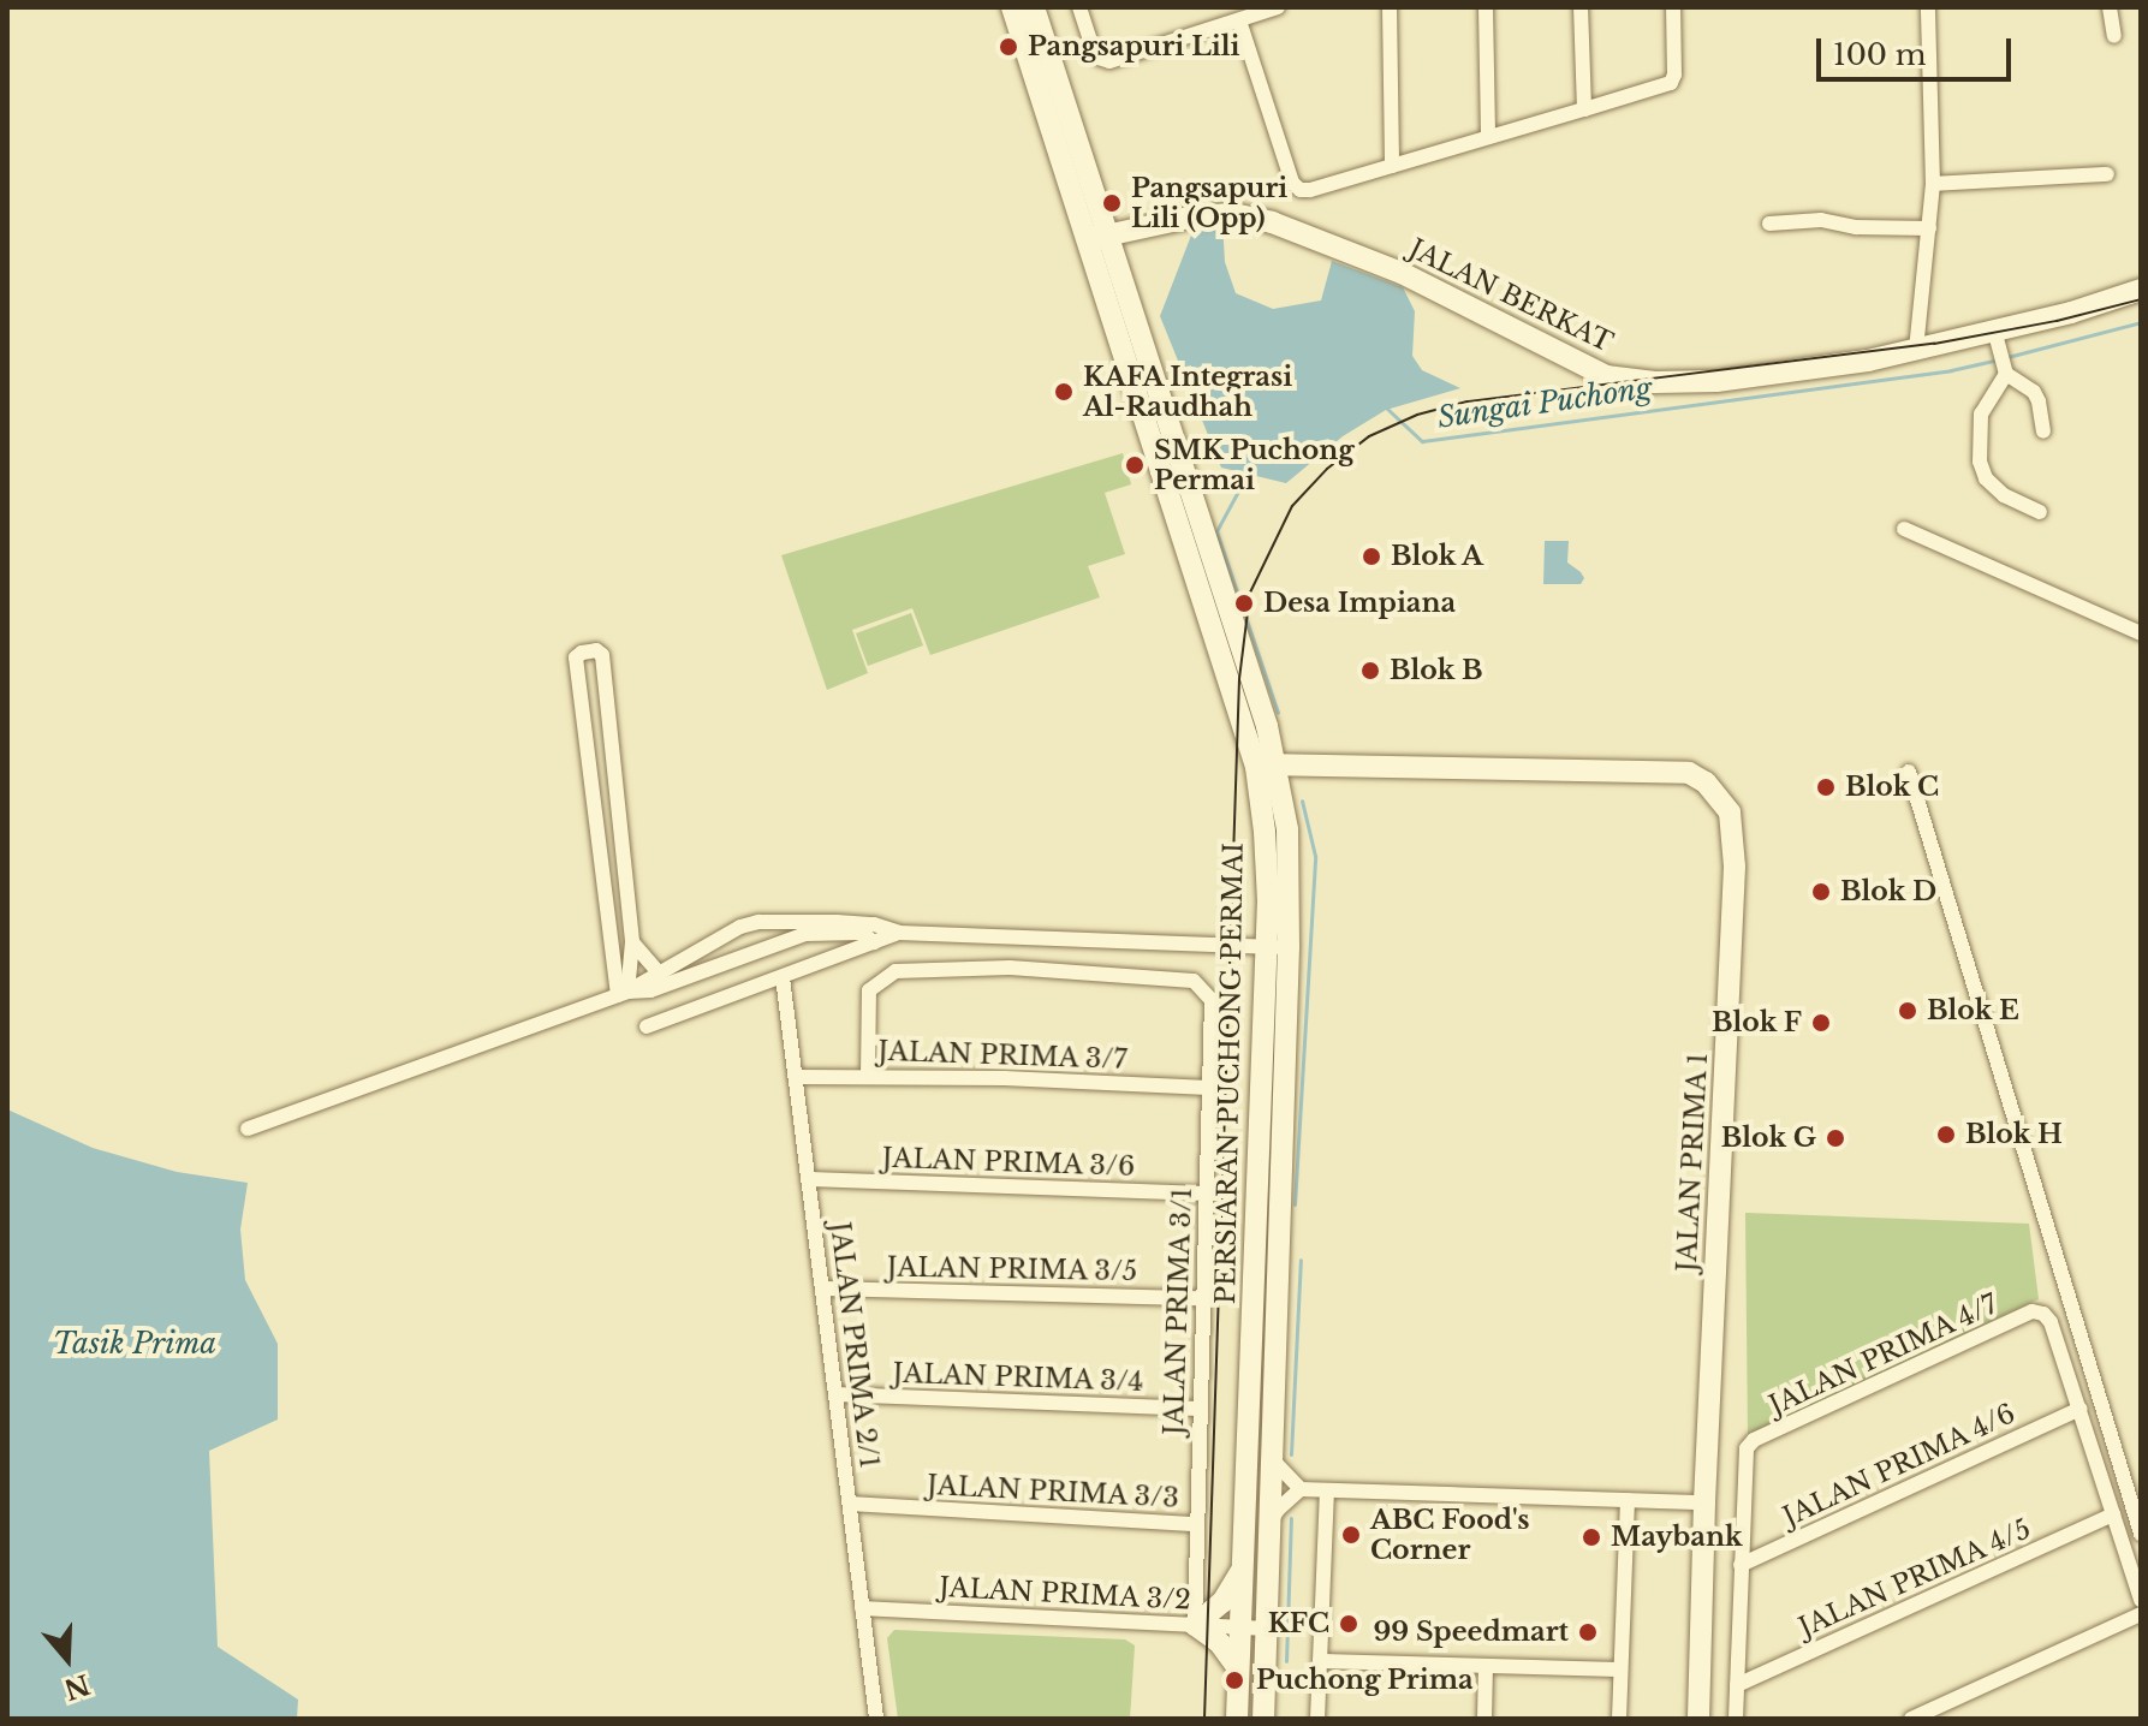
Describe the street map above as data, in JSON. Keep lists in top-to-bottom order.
{
  "streets": {
    "main road": ["JALAN BERKAT", "PERSIARAN PUCHONG PERMAI", "JALAN PRIMA 1"],
    "street": [
      "JALAN PRIMA 3/7",
      "JALAN PRIMA 3/6",
      "JALAN PRIMA 3/5",
      "JALAN PRIMA 3/1",
      "JALAN PRIMA 2/1",
      "JALAN PRIMA 4/7",
      "JALAN PRIMA 3/4",
      "JALAN PRIMA 4/6",
      "JALAN PRIMA 3/3",
      "JALAN PRIMA 4/5",
      "JALAN PRIMA 3/2"
    ]
  },
  "crossings": [
    ["JALAN BERKAT", "PERSIARAN PUCHONG PERMAI"],
    ["JALAN PRIMA 3/7", "JALAN PRIMA 3/1"],
    ["JALAN PRIMA 3/7", "JALAN PRIMA 2/1"],
    ["PERSIARAN PUCHONG PERMAI", "JALAN PRIMA 1"],
    ["PERSIARAN PUCHONG PERMAI", "JALAN PRIMA 3/2"],
    ["JALAN PRIMA 3/6", "JALAN PRIMA 3/1"],
    ["JALAN PRIMA 3/6", "JALAN PRIMA 2/1"],
    ["JALAN PRIMA 3/5", "JALAN PRIMA 3/1"],
    ["JALAN PRIMA 3/5", "JALAN PRIMA 2/1"],
    ["JALAN PRIMA 3/1", "JALAN PRIMA 3/4"],
    ["JALAN PRIMA 3/1", "JALAN PRIMA 3/3"],
    ["JALAN PRIMA 3/1", "JALAN PRIMA 3/2"],
    ["JALAN PRIMA 2/1", "JALAN PRIMA 3/4"],
    ["JALAN PRIMA 2/1", "JALAN PRIMA 3/3"],
    ["JALAN PRIMA 2/1", "JALAN PRIMA 3/2"],
    ["JALAN PRIMA 4/7", "JALAN PRIMA 4/6"]
  ],
  "water": ["Sungai Puchong", "Tasik Prima"],
  "places": [
    "Pangsapuri Lili",
    "Pangsapuri Lili (Opp)",
    "KAFA Integrasi Al-Raudhah",
    "SMK Puchong Permai",
    "Blok A",
    "Desa Impiana",
    "Blok B",
    "Blok C",
    "Blok D",
    "Blok E",
    "Blok F",
    "Blok H",
    "Blok G",
    "ABC Food's Corner",
    "Maybank",
    "KFC",
    "99 Speedmart",
    "Puchong Prima"
  ],
  "scale_bar": "100 m",
  "north": "bottom"
}
